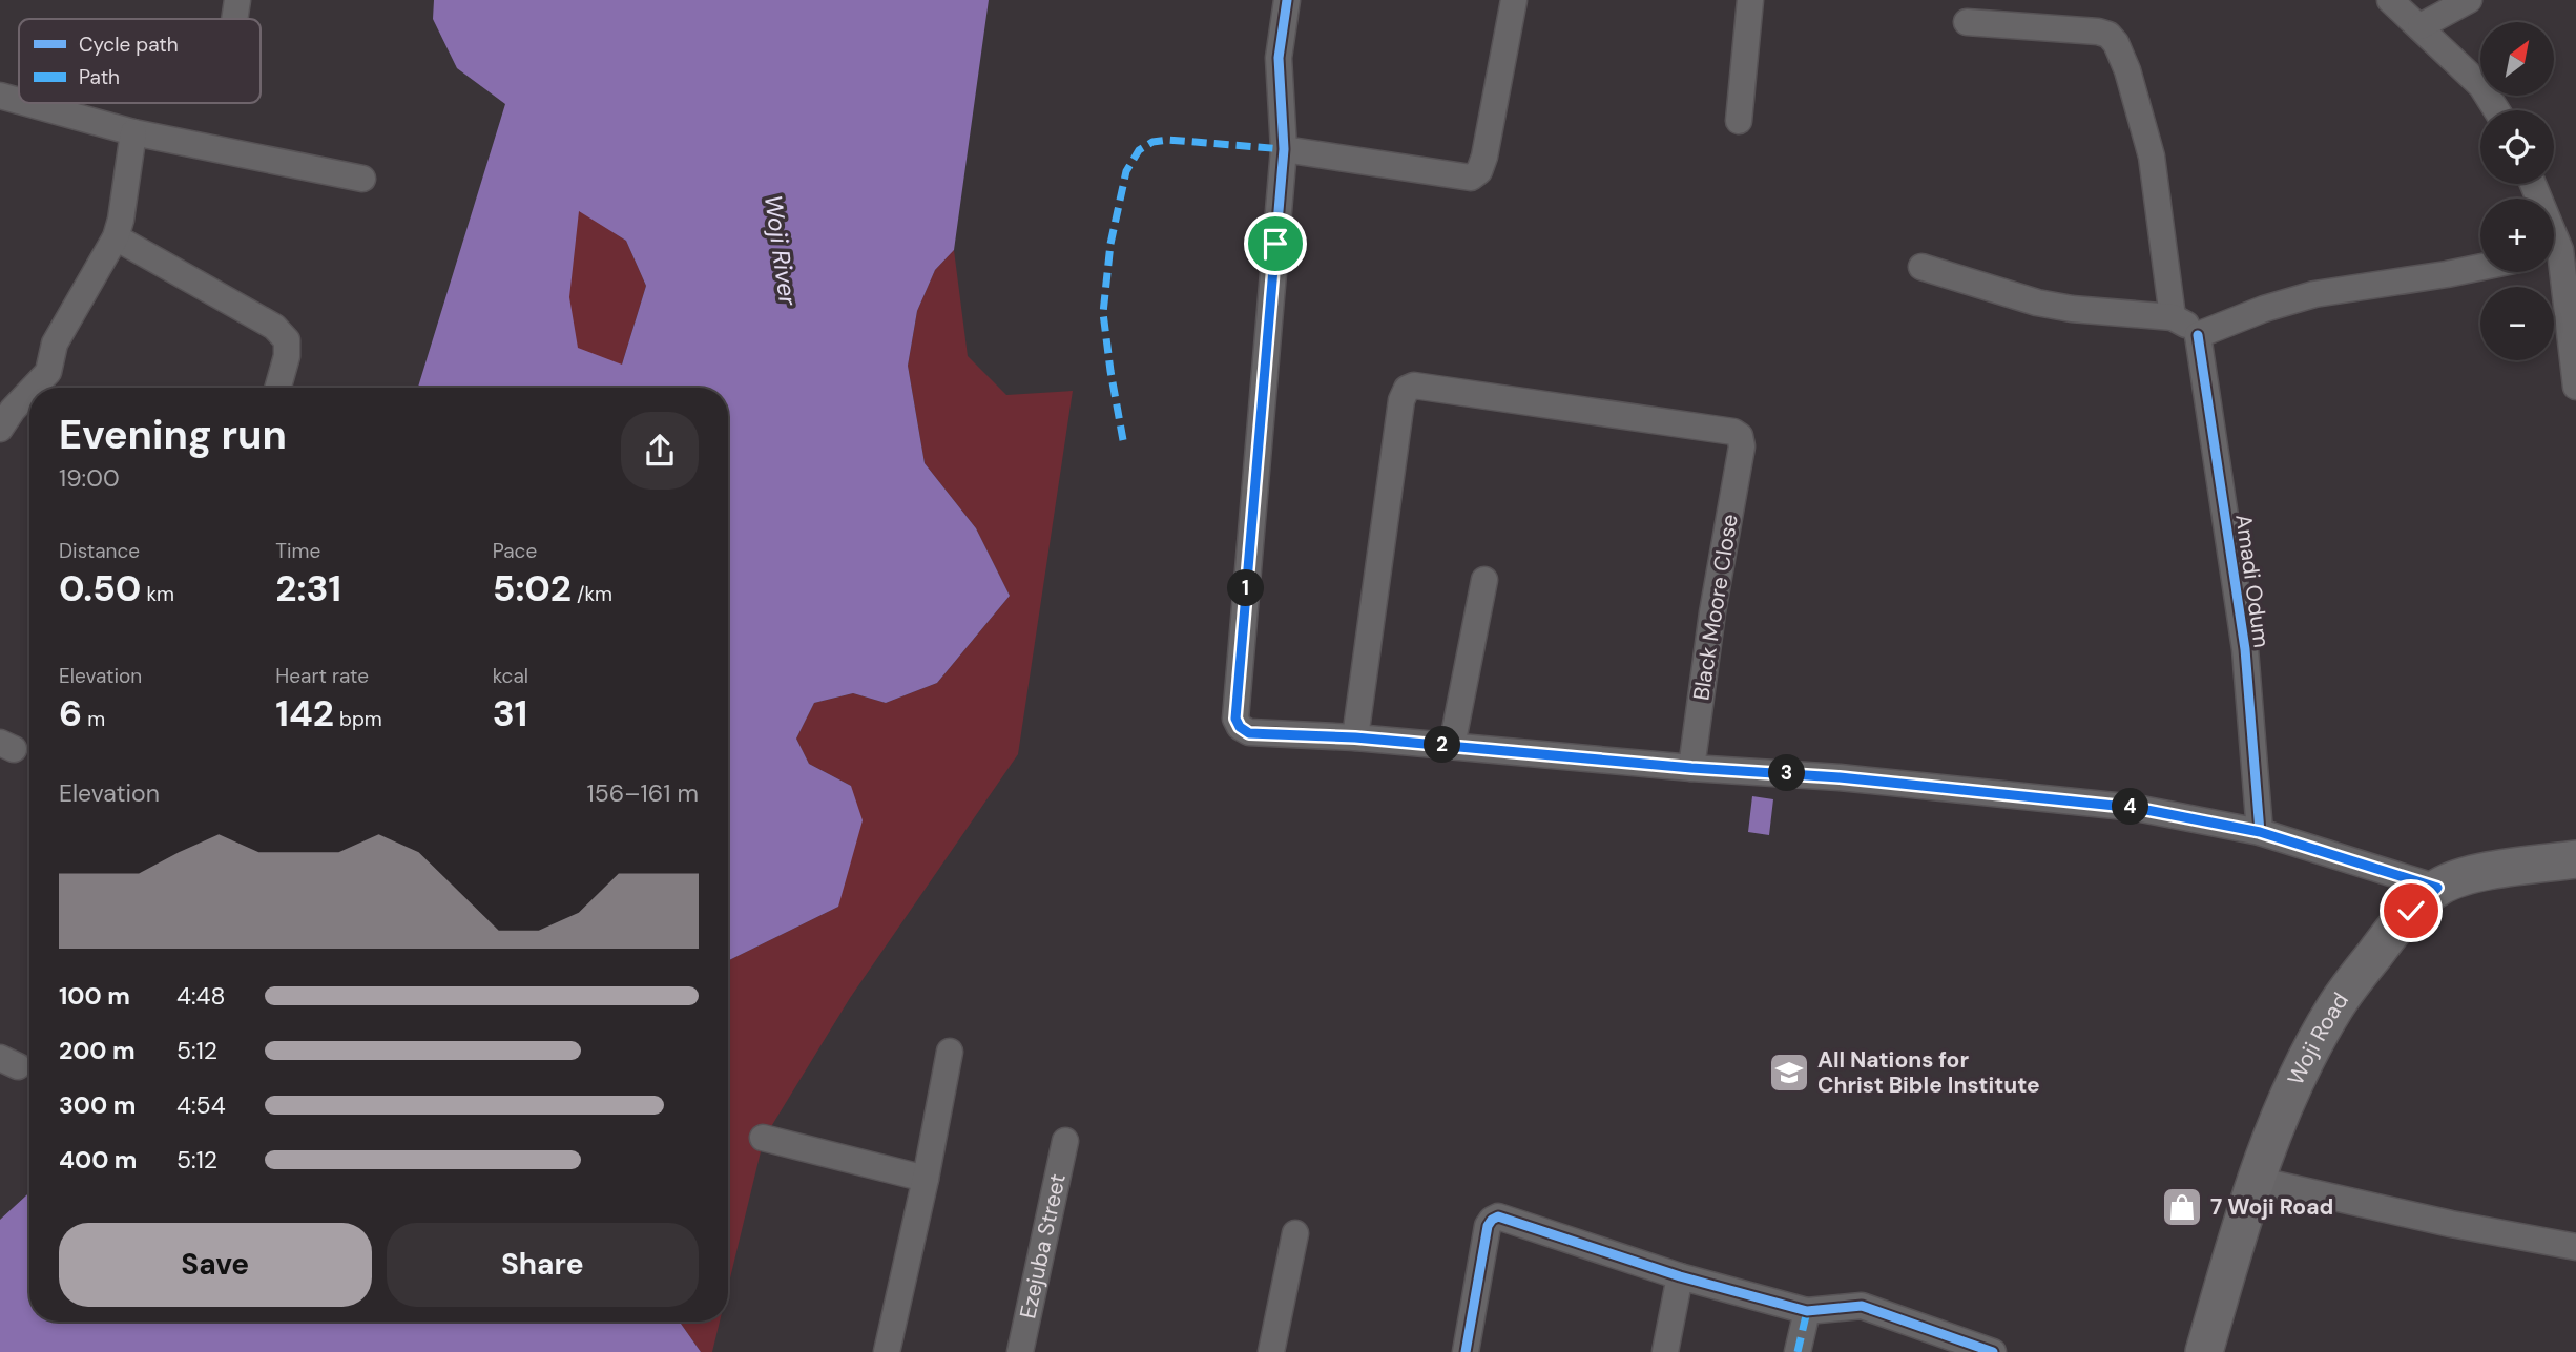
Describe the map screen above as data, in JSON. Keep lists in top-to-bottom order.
{
  "streets": {
    "main road": ["Woji Road"],
    "street": ["Amadi Odum", "Black Moore Close", "Ezejuba Street"]
  },
  "water": ["Woji River"],
  "places": {
    "school or university": ["All Nations for Christ Bible Institute"],
    "shop": ["7 Woji Road"]
  },
  "legend": ["Cycle path", "Path"],
  "north": "top right",
  "page": {
    "map_buttons": ["+", "−"],
    "heading": ["Evening run", "19:00"],
    "stats": [
      ["Distance", "0.50 km"],
      ["Time", "2:31"],
      ["Pace", "5:02 /km"],
      ["Elevation", "6 m"],
      ["Heart rate", "142 bpm"],
      ["kcal", "31"]
    ],
    "pins": [
      "1",
      "2",
      "3",
      "4"
    ],
    "chart": ["Elevation", "156–161 m"],
    "list": [
      {
        "name": "100 m",
        "note": "4:48"
      },
      {
        "name": "200 m",
        "note": "5:12"
      },
      {
        "name": "300 m",
        "note": "4:54"
      },
      {
        "name": "400 m",
        "note": "5:12"
      }
    ],
    "buttons": ["Save", "Share"]
  }
}
